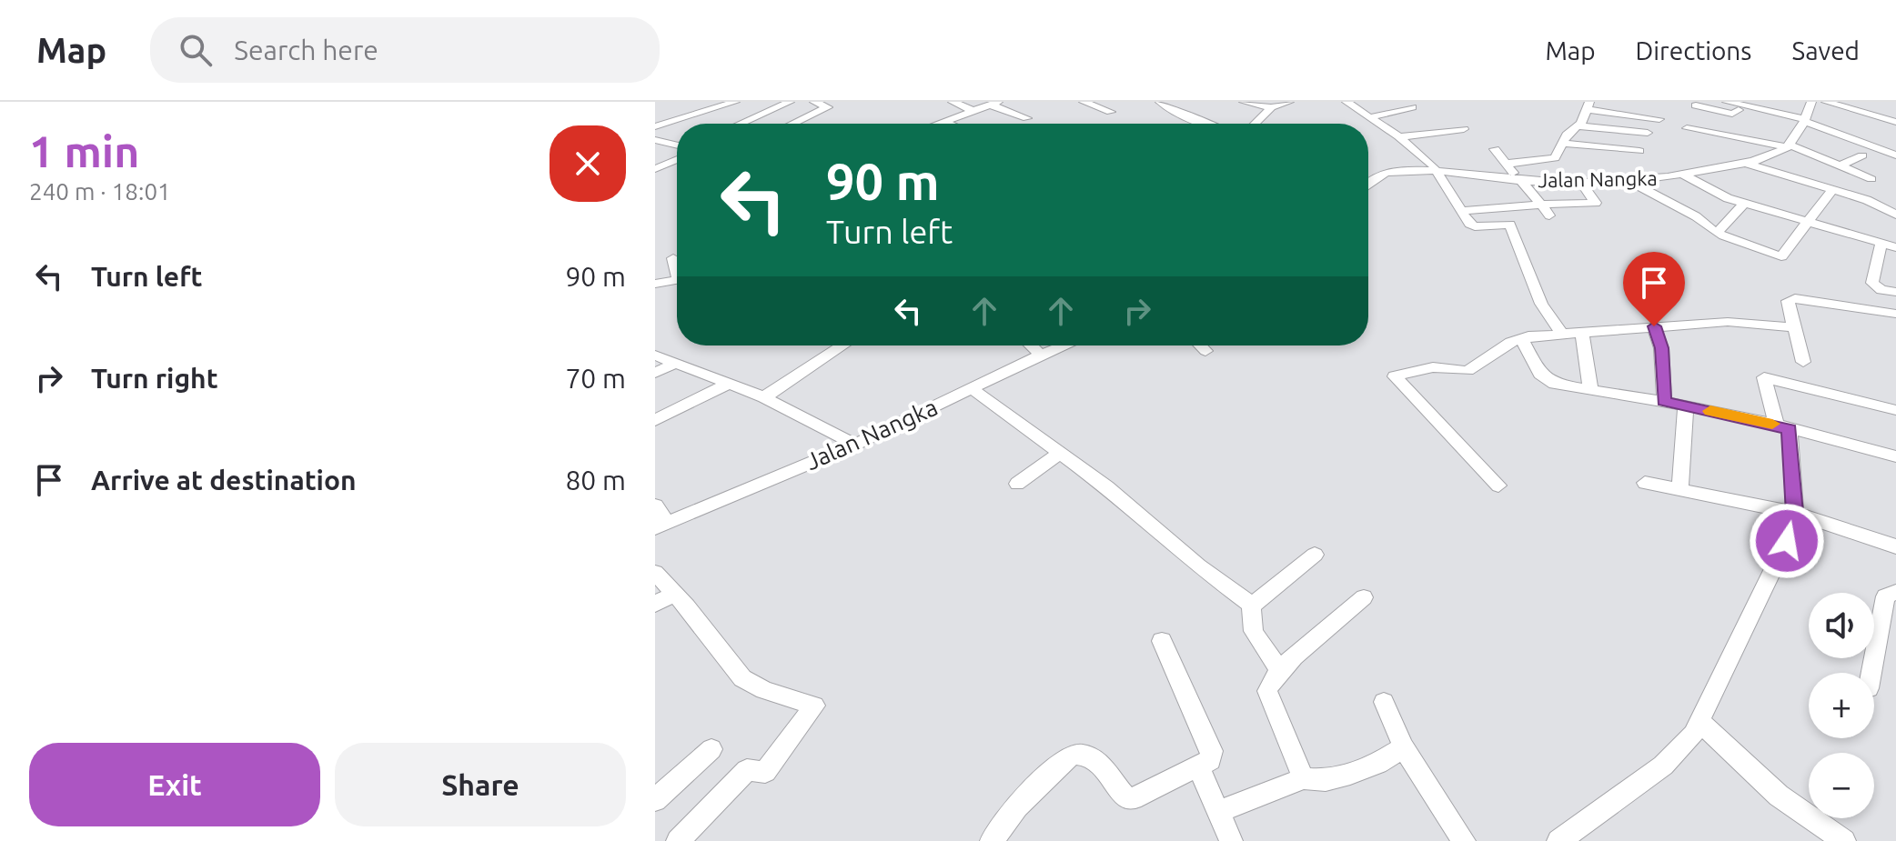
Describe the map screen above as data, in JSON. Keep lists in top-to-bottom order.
{
  "streets": {
    "street": ["Jalan Nangka"]
  },
  "page": {
    "header": "Map",
    "search": "Search here",
    "nav": ["Map", "Directions", "Saved"],
    "heading": ["1 min", "240 m · 18:01"],
    "turn": ["90 m", "Turn left"],
    "list": [
      {
        "name": "Turn left",
        "value": "90 m"
      },
      {
        "name": "Turn right",
        "value": "70 m"
      },
      {
        "name": "Arrive at destination",
        "value": "80 m"
      }
    ],
    "map_buttons": ["+", "−"],
    "buttons": ["Exit", "Share"]
  }
}
